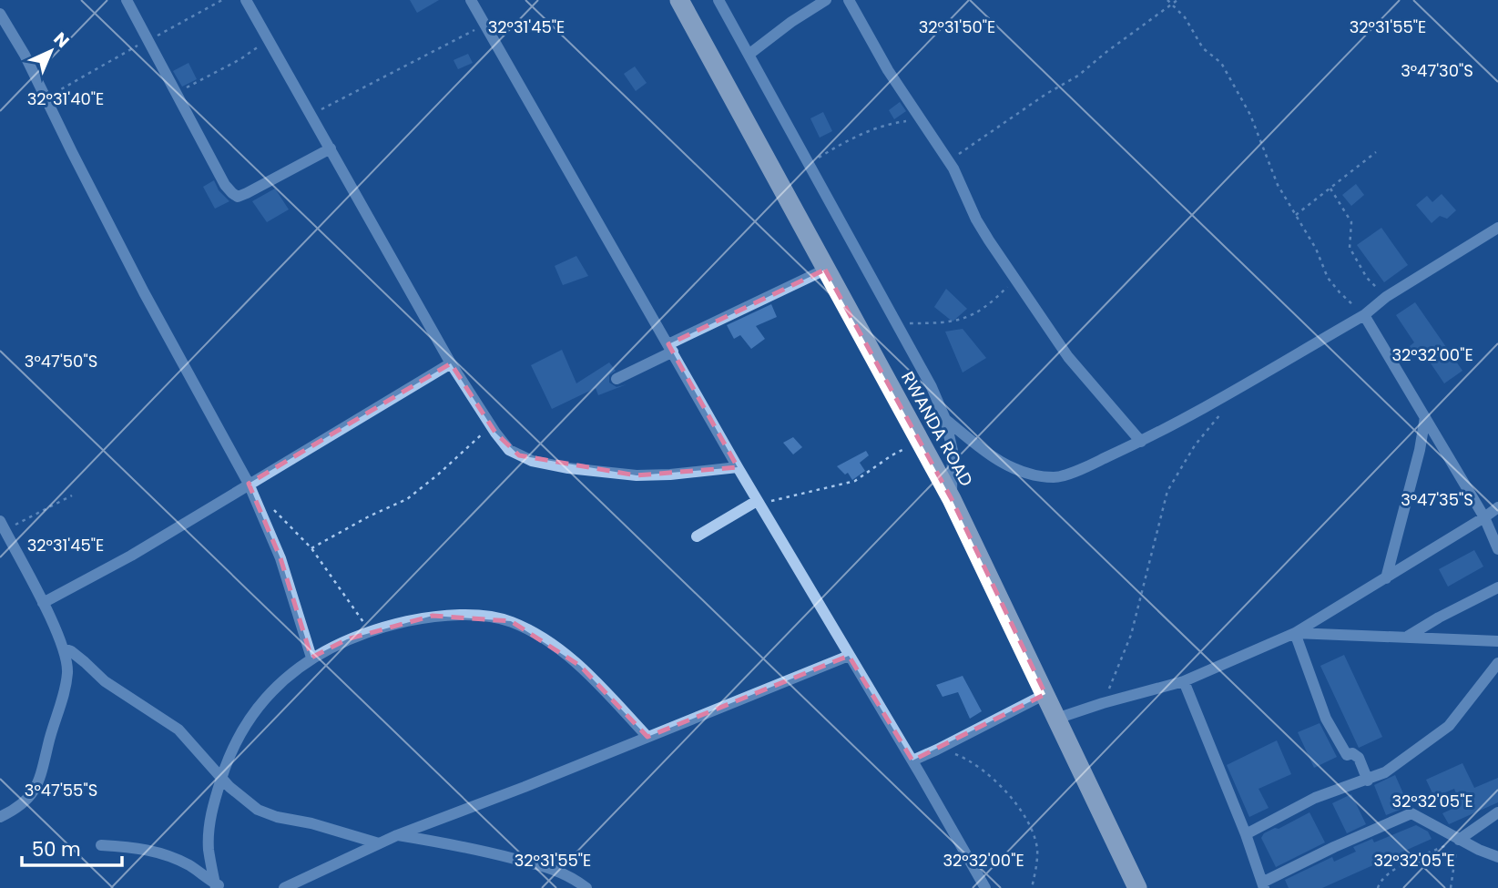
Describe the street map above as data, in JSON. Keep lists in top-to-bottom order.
{
  "streets": {
    "highway": ["RWANDA ROAD"]
  },
  "scale_bar": "50 m",
  "north": "top right",
  "coordinates": [
    "32°31'45\"E",
    "32°31'50\"E",
    "32°31'55\"E",
    "3°47'30\"S",
    "32°31'40\"E",
    "32°32'00\"E",
    "3°47'50\"S",
    "3°47'35\"S",
    "3°47'55\"S",
    "32°32'05\"E"
  ]
}
